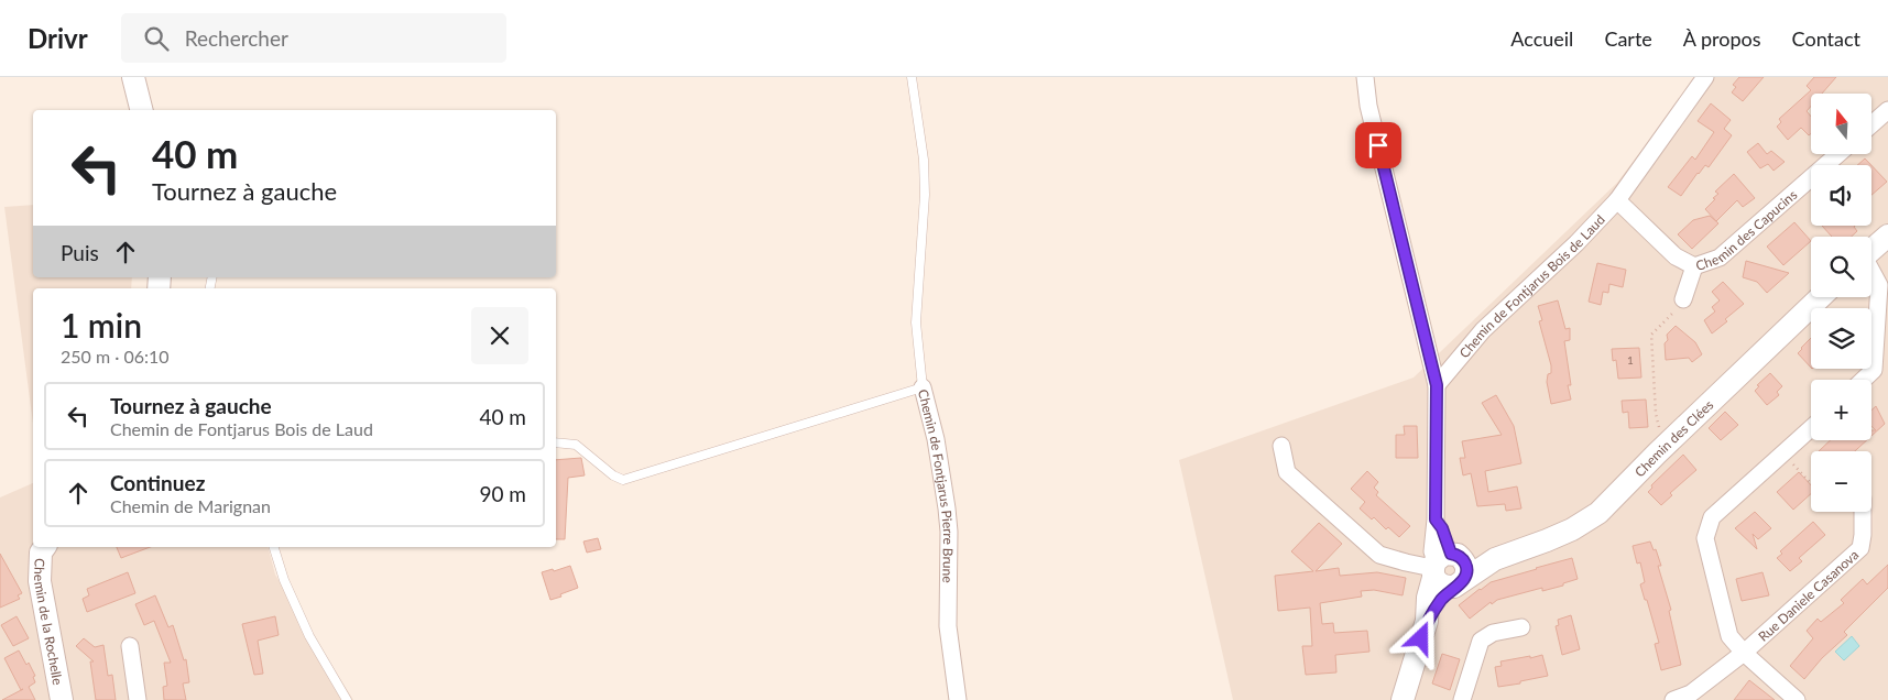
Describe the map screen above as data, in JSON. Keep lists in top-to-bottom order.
{
  "streets": {
    "street": [
      "Chemin des Capucins",
      "Chemin de Fontjarus Bois de Laud",
      "Chemin des Clées",
      "Chemin de Fontjarus Pierre Brune",
      "Rue Daniele Casanova",
      "Chemin de la Rochelle"
    ]
  },
  "crossings": [
    ["Chemin des Capucins", "Chemin de Fontjarus Bois de Laud"]
  ],
  "house_numbers": ["1"],
  "north": "top",
  "page": {
    "header": "Drivr",
    "search": "Rechercher",
    "nav": [
      "Accueil",
      "Carte",
      "À propos",
      "Contact"
    ],
    "map_buttons": ["+", "−"],
    "turn": ["40 m", "Tournez à gauche"],
    "then": "Puis",
    "heading": ["1 min", "250 m · 06:10"],
    "list": [
      {
        "name": "Tournez à gauche",
        "note": "Chemin de Fontjarus Bois de Laud",
        "value": "40 m"
      },
      {
        "name": "Continuez",
        "note": "Chemin de Marignan",
        "value": "90 m"
      }
    ]
  }
}
